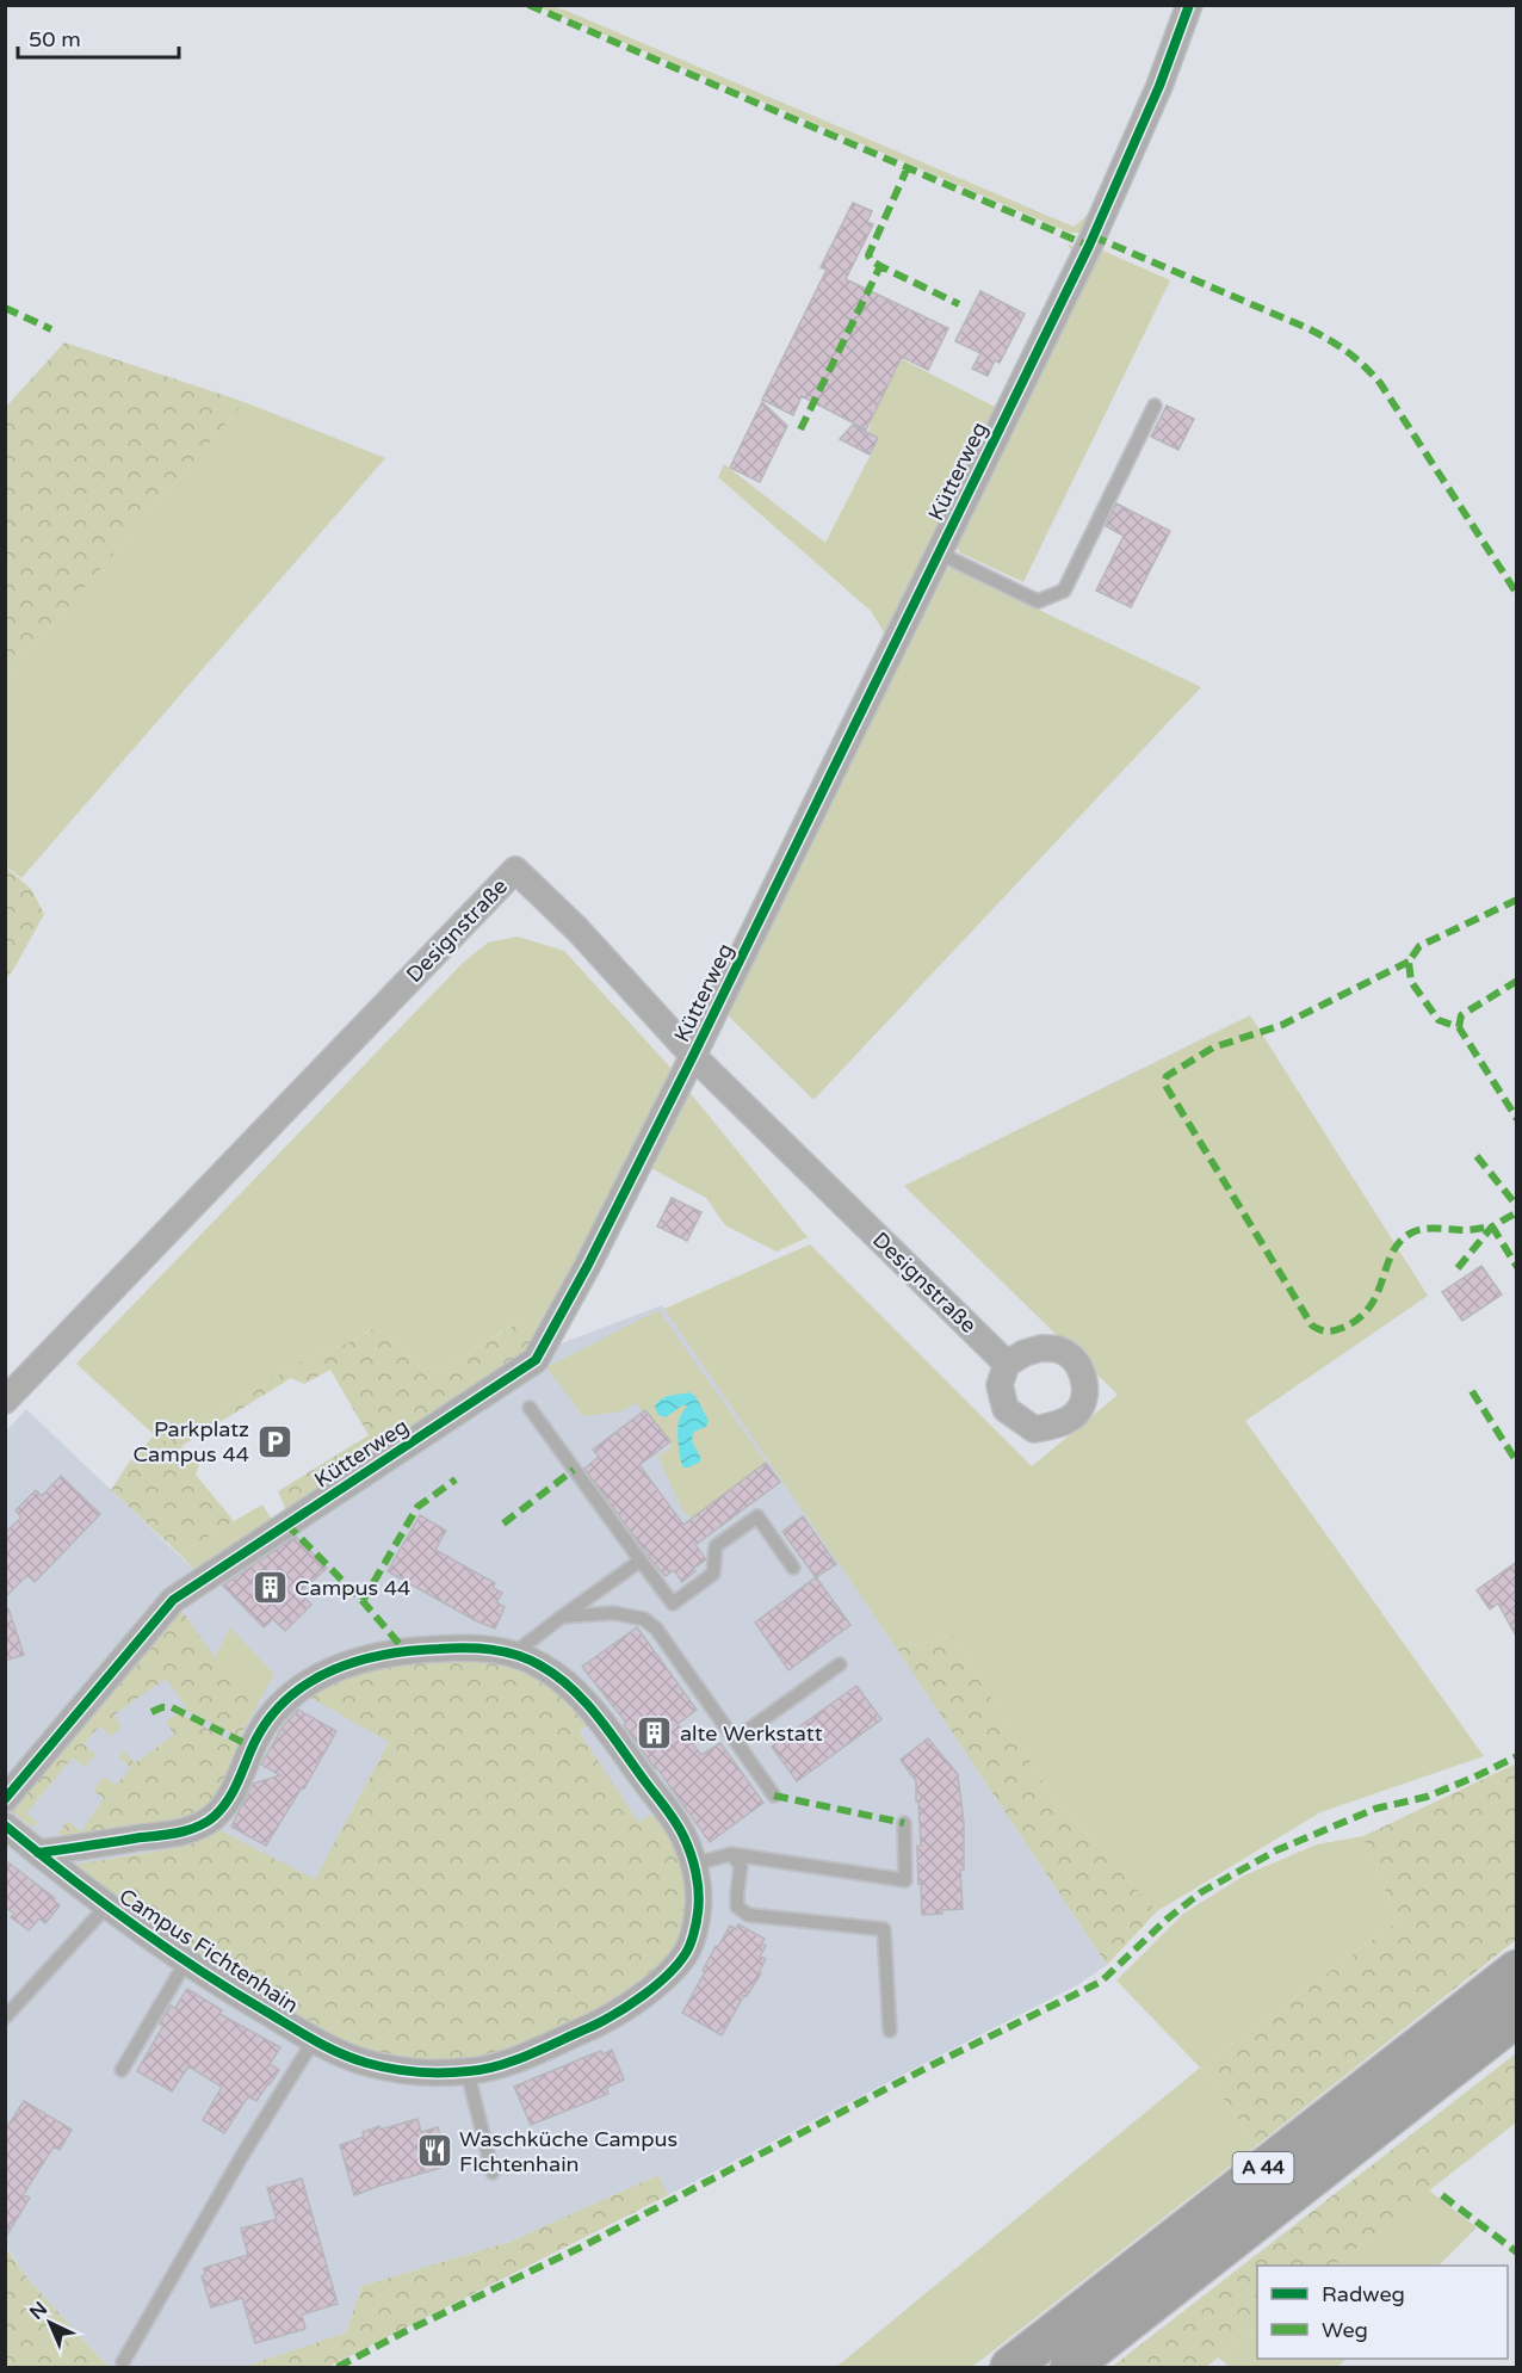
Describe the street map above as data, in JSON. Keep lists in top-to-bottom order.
{
  "streets": {
    "highway": ["A 44"],
    "street": ["Kütterweg", "Designstraße", "Campus Fichtenhain"]
  },
  "crossings": [
    ["Kütterweg", "Designstraße"]
  ],
  "places": {
    "parking": ["Parkplatz Campus 44"],
    "building": ["Campus 44", "alte Werkstatt"],
    "restaurant": ["Waschküche Campus FIchtenhain"]
  },
  "legend": ["Radweg", "Weg"],
  "scale_bar": "50 m",
  "north": "top left"
}
